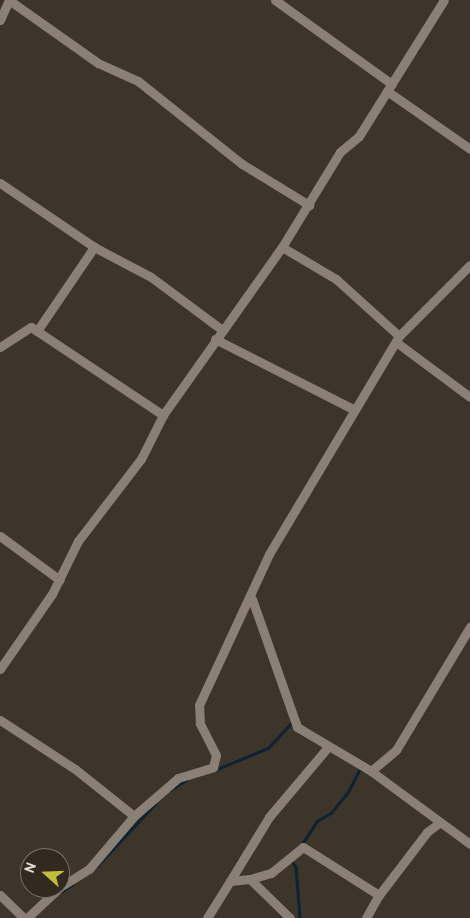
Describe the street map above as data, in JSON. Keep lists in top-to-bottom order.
{
  "north": "left"
}
